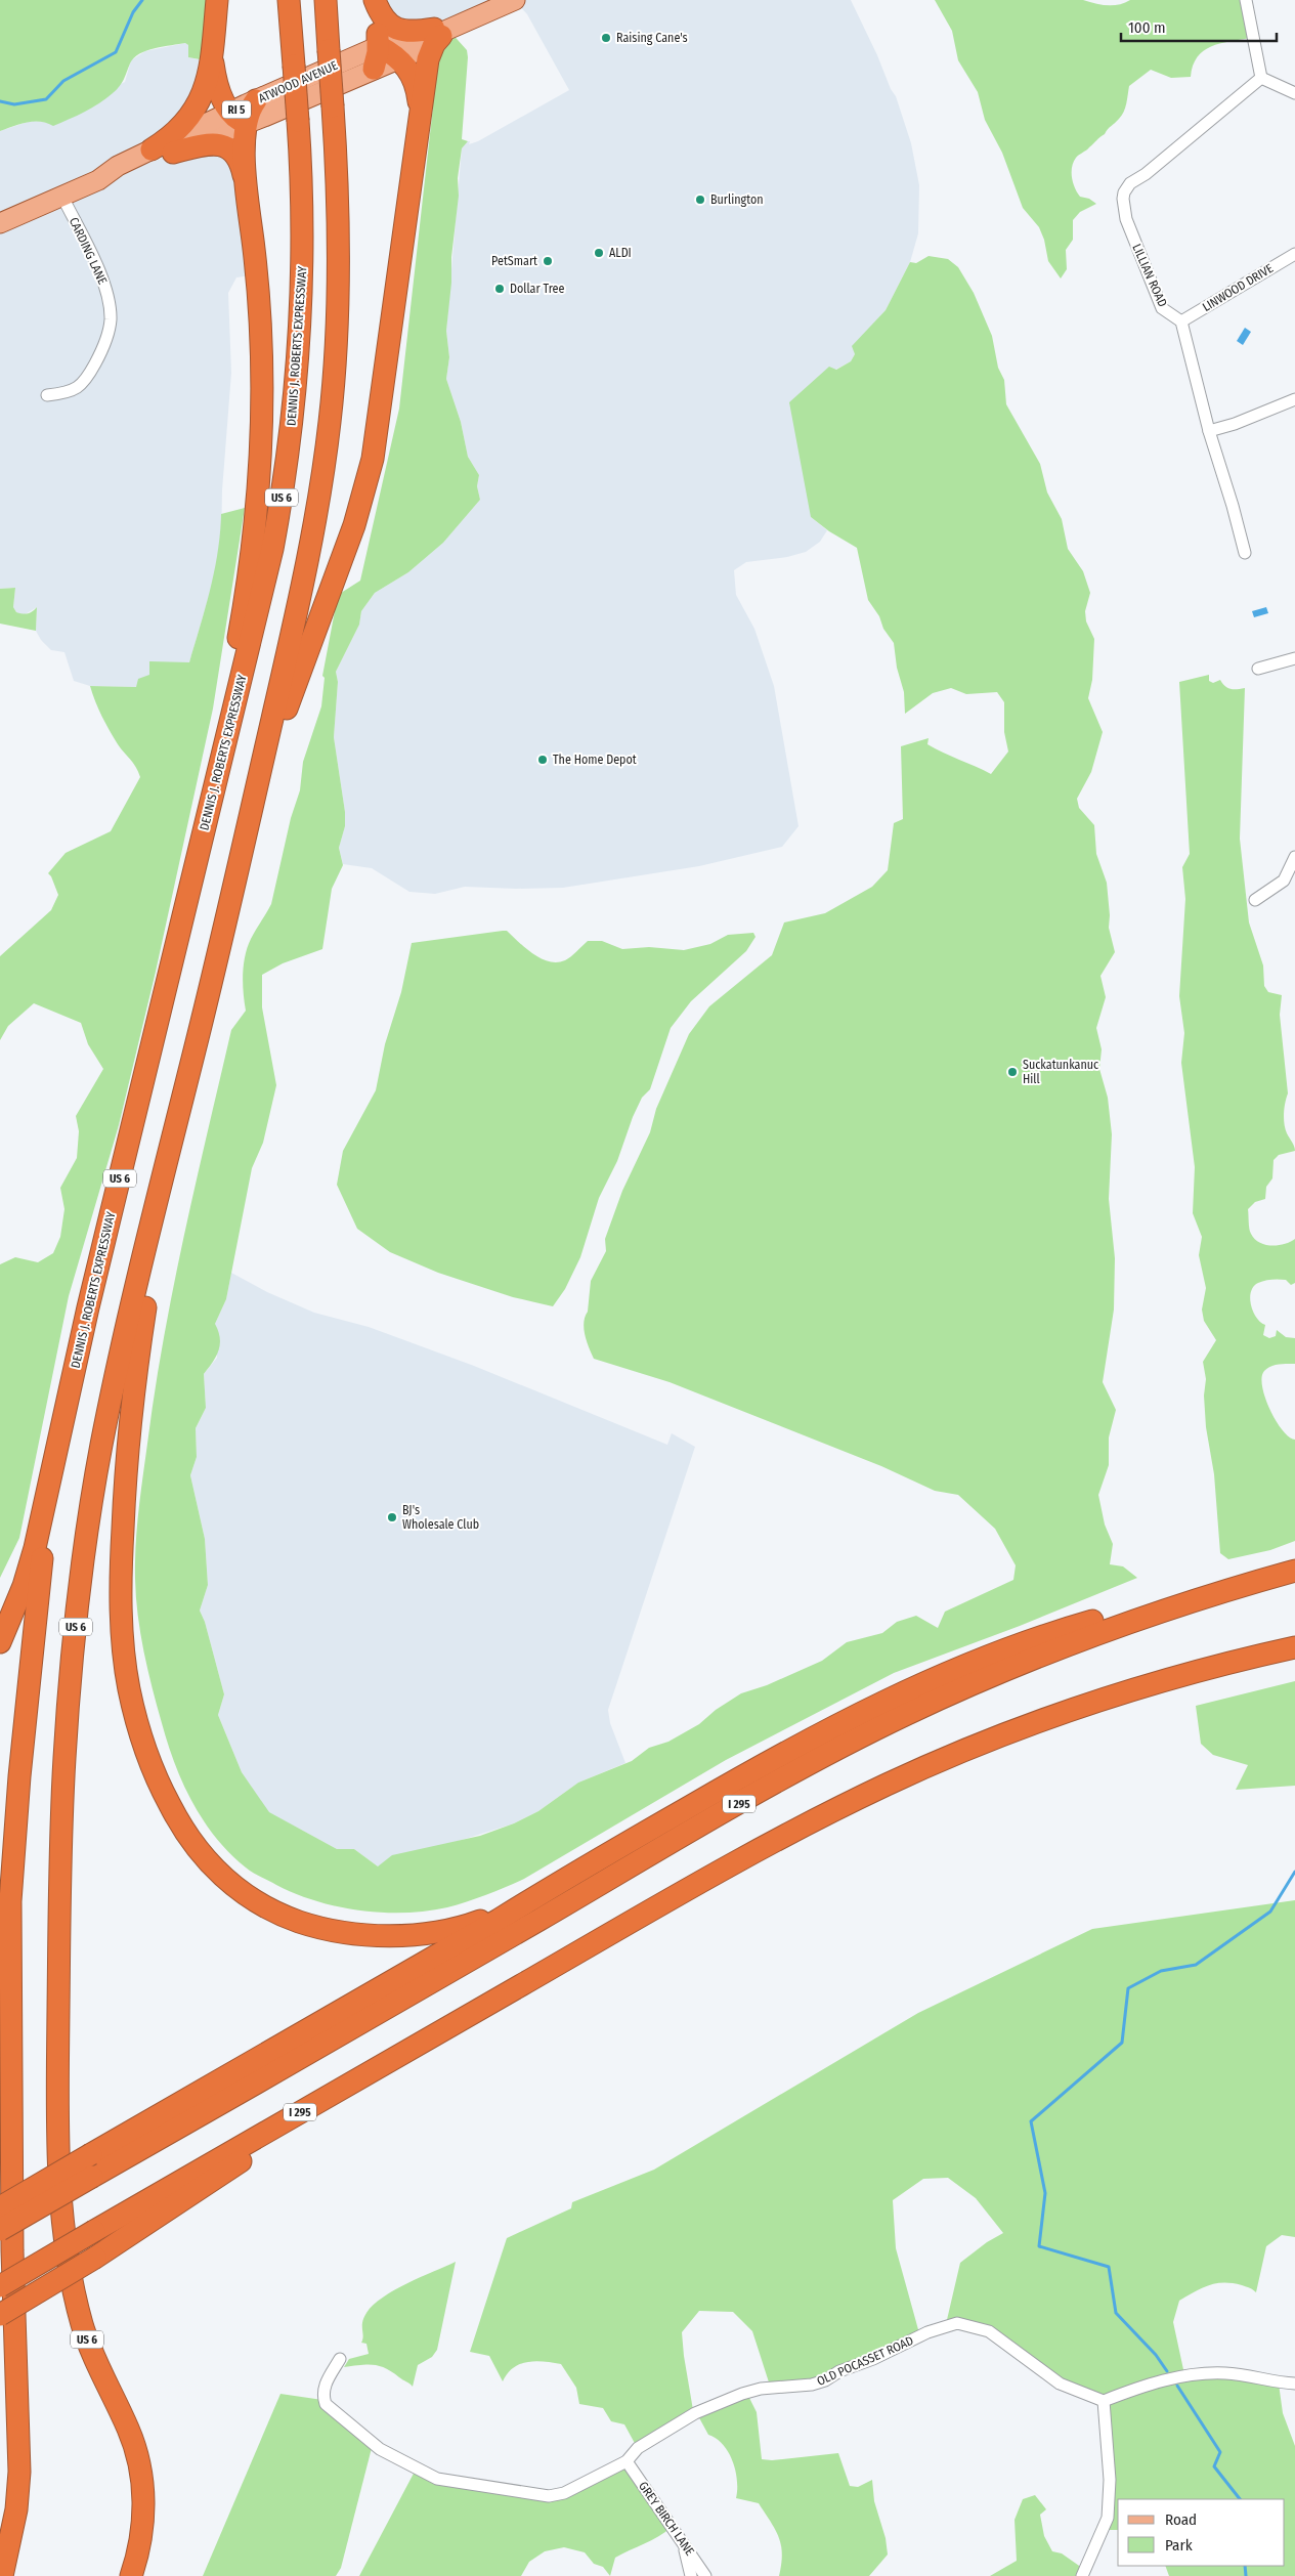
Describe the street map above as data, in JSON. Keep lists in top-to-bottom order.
{
  "streets": {
    "highway": ["DENNIS J. ROBERTS EXPRESSWAY", "US 6", "I 295"],
    "main road": ["ATWOOD AVENUE", "RI 5"],
    "street": [
      "CARDING LANE",
      "LILLIAN ROAD",
      "LINWOOD DRIVE",
      "OLD POCASSET ROAD",
      "GREY BIRCH LANE"
    ]
  },
  "crossings": [
    ["ATWOOD AVENUE", "CARDING LANE"],
    ["LILLIAN ROAD", "LINWOOD DRIVE"],
    ["DENNIS J. ROBERTS EXPRESSWAY", "US 6"],
    ["OLD POCASSET ROAD", "GREY BIRCH LANE"]
  ],
  "places": [
    "Raising Cane's",
    "Burlington",
    "ALDI",
    "PetSmart",
    "Dollar Tree",
    "The Home Depot",
    "Suckatunkanuc Hill",
    "BJ's Wholesale Club"
  ],
  "legend": ["Road", "Park"],
  "scale_bar": "100 m"
}
